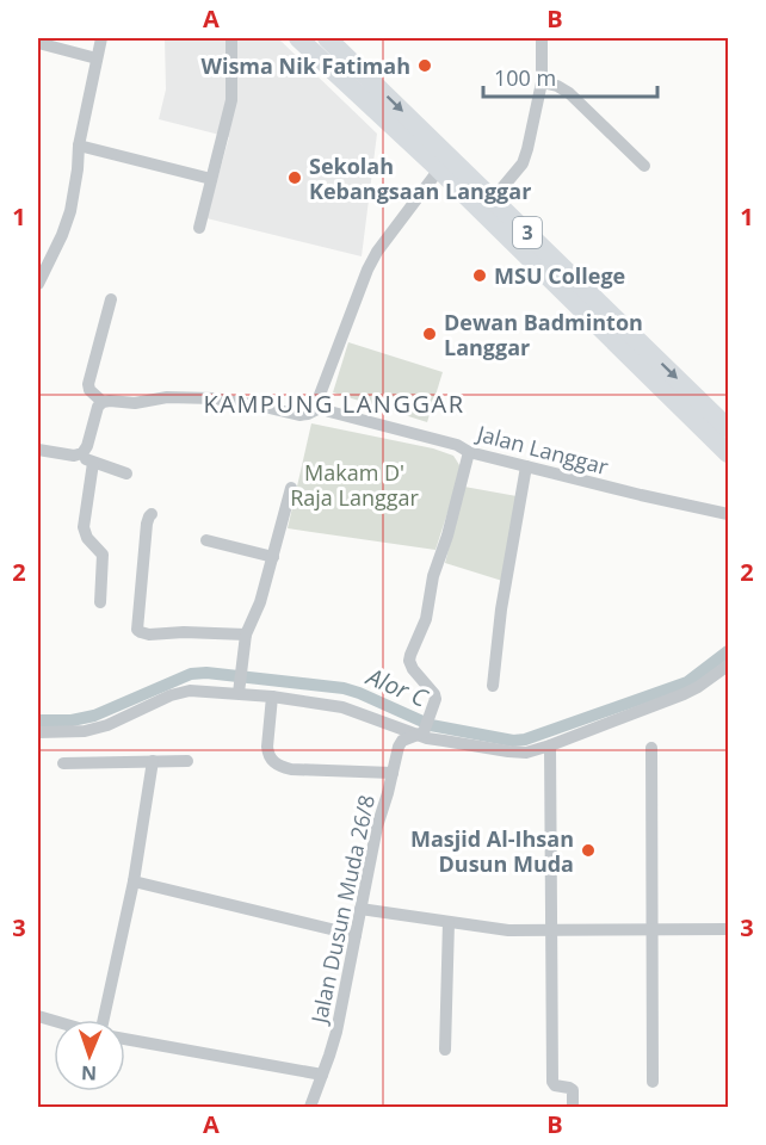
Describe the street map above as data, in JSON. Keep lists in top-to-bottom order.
{
  "streets": {
    "highway": ["3"],
    "street": ["Jalan Langgar", "Jalan Dusun Muda 26/8"]
  },
  "districts": ["KAMPUNG LANGGAR"],
  "water": ["Alor C"],
  "parks": ["Makam D' Raja Langgar"],
  "places": [
    "Wisma Nik Fatimah",
    "Sekolah Kebangsaan Langgar",
    "MSU College",
    "Dewan Badminton Langgar",
    "Masjid Al-Ihsan Dusun Muda"
  ],
  "scale_bar": "100 m",
  "north": "bottom",
  "grid": {
    "columns": ["A", "B"],
    "rows": ["1", "2", "3"]
  }
}
